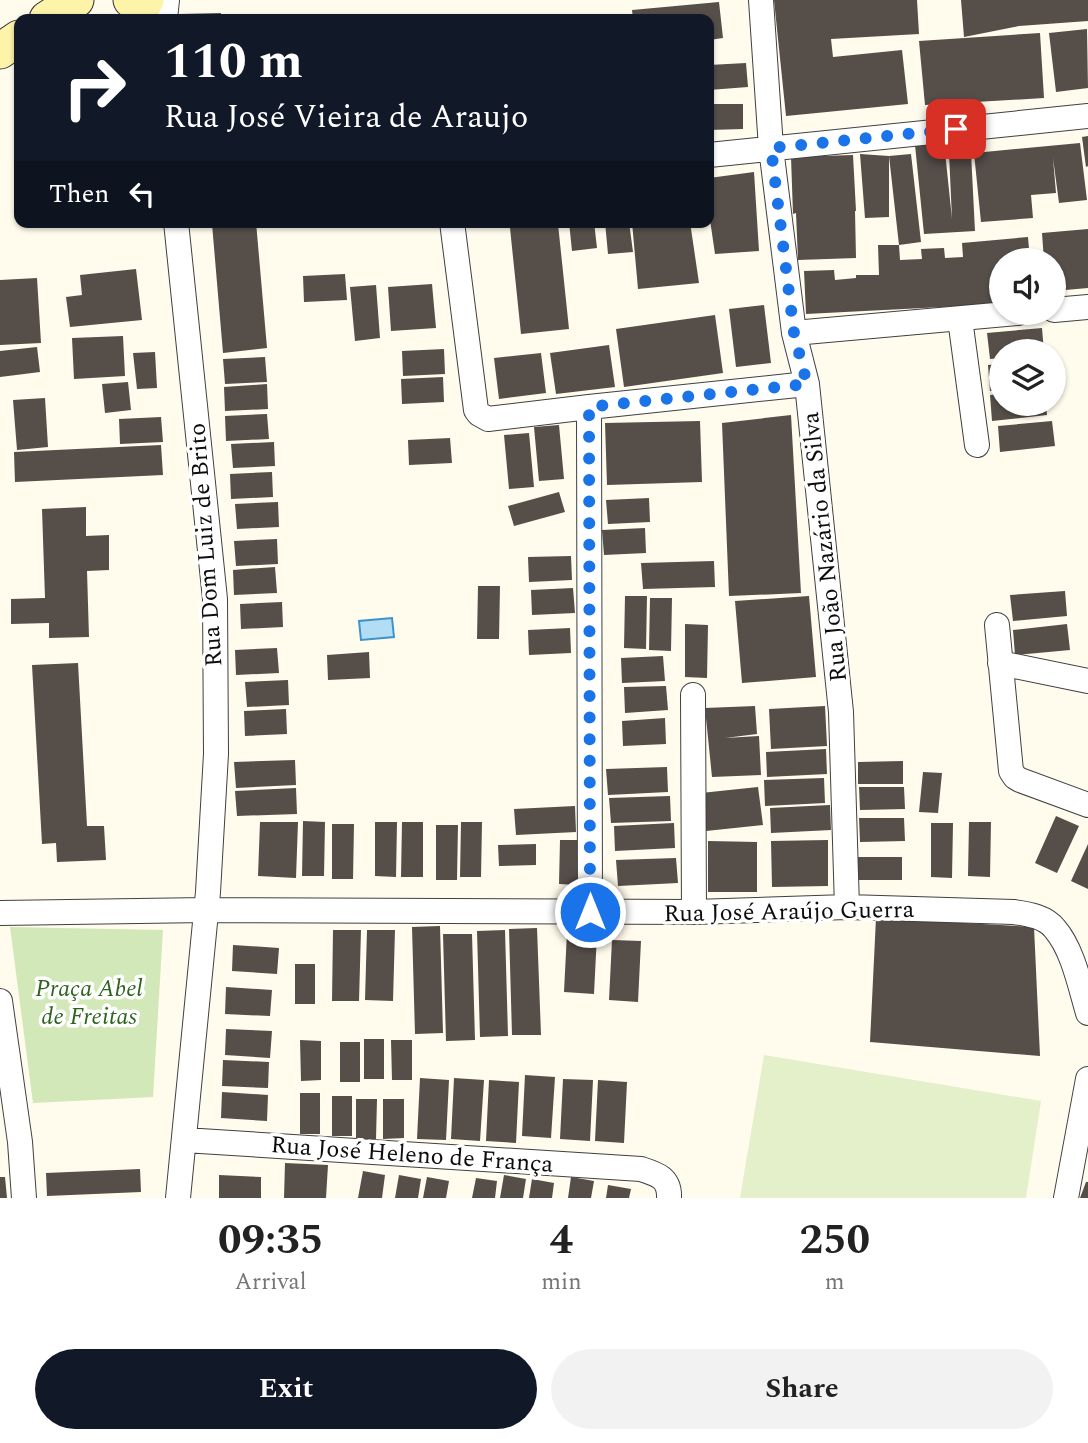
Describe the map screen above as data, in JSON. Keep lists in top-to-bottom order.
{
  "streets": {
    "street": [
      "Rua Dom Luiz de Brito",
      "Rua João Nazário da Silva",
      "Rua José Araújo Guerra",
      "Rua José Heleno de França"
    ]
  },
  "crossings": [
    ["Rua Dom Luiz de Brito", "Rua José Araújo Guerra"],
    ["Rua Dom Luiz de Brito", "Rua José Heleno de França"],
    ["Rua João Nazário da Silva", "Rua José Araújo Guerra"]
  ],
  "parks": ["Praça Abel de Freitas"],
  "page": {
    "turn": ["110 m", "Rua José Vieira de Araujo"],
    "then": "Then",
    "eta": [
      "09:35",
      "Arrival",
      "4",
      "min",
      "250",
      "m"
    ],
    "buttons": ["Exit", "Share"]
  }
}
